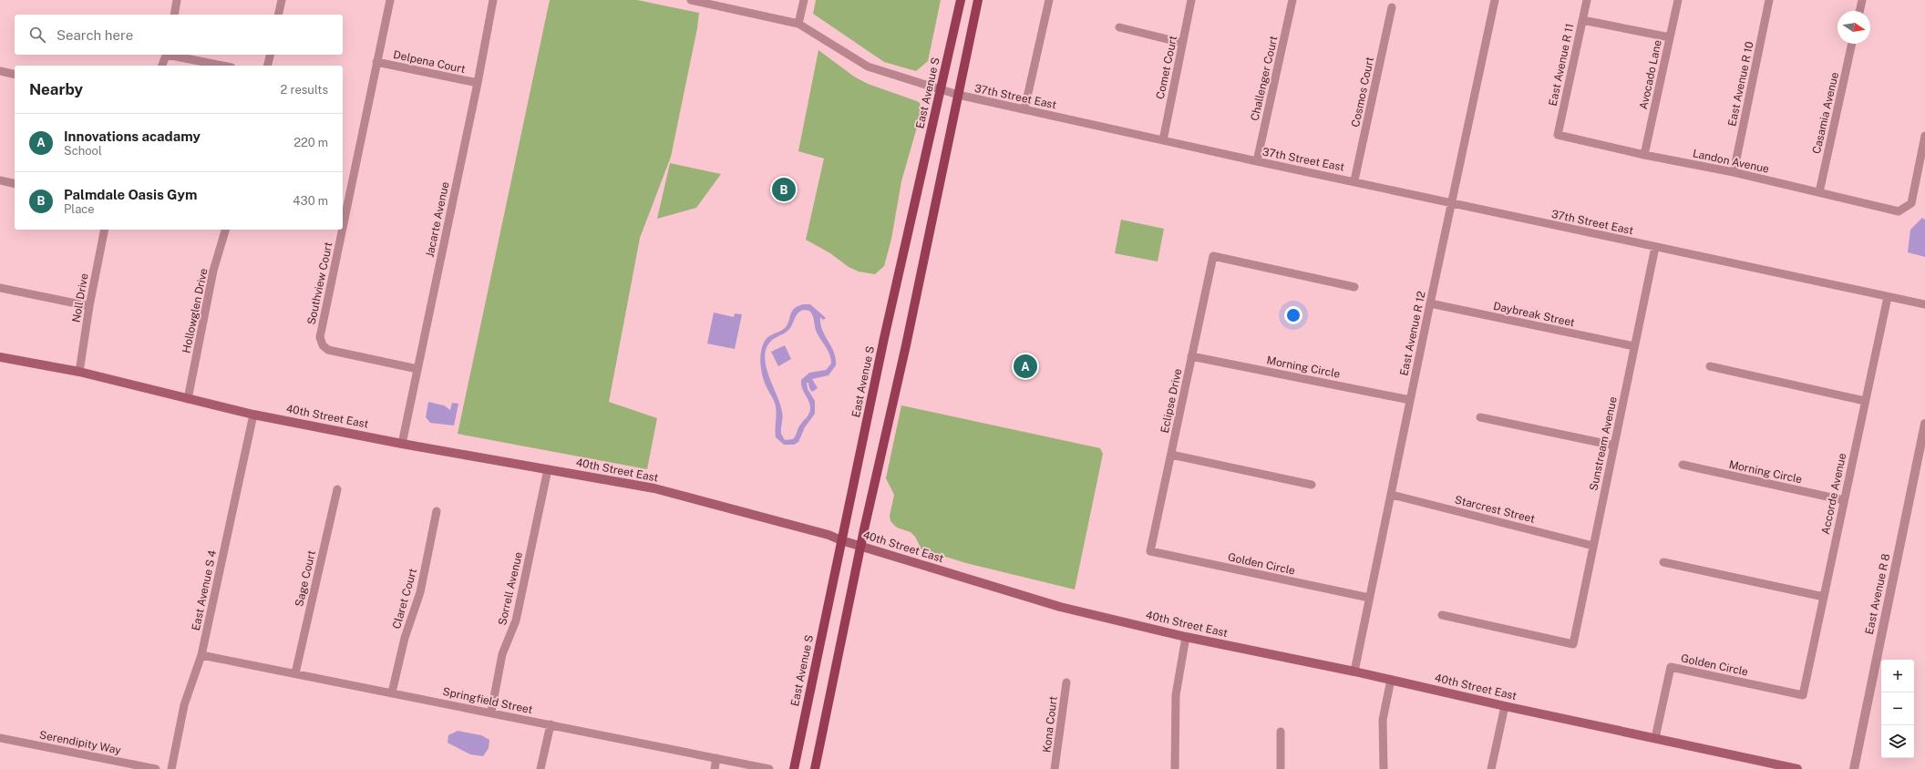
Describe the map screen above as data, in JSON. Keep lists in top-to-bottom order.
{
  "streets": {
    "main road": ["East Avenue S", "40th Street East"],
    "street": [
      "Delpena Court",
      "East Avenue R 11",
      "Comet Court",
      "Avocado Lane",
      "Challenger Court",
      "East Avenue R 10",
      "Cosmos Court",
      "37th Street East",
      "Casamia Avenue",
      "Landon Avenue",
      "Jacarte Avenue",
      "Southview Court",
      "Noll Drive",
      "Hollowglen Drive",
      "Daybreak Street",
      "East Avenue R 12",
      "Morning Circle",
      "Eclipse Drive",
      "Sunstream Avenue",
      "Accorde Avenue",
      "Starcrest Street",
      "Golden Circle",
      "Sage Court",
      "Sorrell Avenue",
      "East Avenue S 4",
      "East Avenue R 8",
      "Claret Court",
      "Springfield Street",
      "Kona Court",
      "Serendipity Way"
    ]
  },
  "crossings": [
    ["Delpena Court", "Jacarte Avenue"],
    ["Delpena Court", "Southview Court"],
    ["East Avenue R 11", "Landon Avenue"],
    ["Comet Court", "37th Street East"],
    ["Avocado Lane", "Landon Avenue"],
    ["Challenger Court", "37th Street East"],
    ["East Avenue R 10", "Landon Avenue"],
    ["Cosmos Court", "37th Street East"],
    ["East Avenue S", "37th Street East"],
    ["East Avenue S", "40th Street East"],
    ["37th Street East", "East Avenue R 12"],
    ["37th Street East", "Sunstream Avenue"],
    ["37th Street East", "Accorde Avenue"],
    ["Casamia Avenue", "Landon Avenue"],
    ["Jacarte Avenue", "Southview Court"],
    ["Jacarte Avenue", "40th Street East"],
    ["Noll Drive", "40th Street East"],
    ["Hollowglen Drive", "40th Street East"],
    ["Daybreak Street", "East Avenue R 12"],
    ["Daybreak Street", "Sunstream Avenue"],
    ["East Avenue R 12", "Morning Circle"],
    ["East Avenue R 12", "40th Street East"],
    ["East Avenue R 12", "Starcrest Street"],
    ["East Avenue R 12", "Golden Circle"],
    ["Morning Circle", "Eclipse Drive"],
    ["Morning Circle", "Accorde Avenue"],
    ["Eclipse Drive", "Golden Circle"],
    ["40th Street East", "Golden Circle"],
    ["40th Street East", "Sorrell Avenue"],
    ["40th Street East", "East Avenue S 4"],
    ["Sunstream Avenue", "Starcrest Street"],
    ["Accorde Avenue", "Golden Circle"],
    ["Sage Court", "Springfield Street"],
    ["Sorrell Avenue", "Springfield Street"],
    ["East Avenue S 4", "Springfield Street"],
    ["Claret Court", "Springfield Street"]
  ],
  "north": "right",
  "page": {
    "search": "Search here",
    "heading": ["Nearby", "2 results"],
    "list": [
      {
        "mark": "A",
        "name": "Innovations acadamy",
        "note": "School",
        "value": "220 m"
      },
      {
        "mark": "B",
        "name": "Palmdale Oasis Gym",
        "note": "Place",
        "value": "430 m"
      }
    ],
    "pins": ["B", "A"],
    "map_buttons": ["+", "−"]
  }
}
